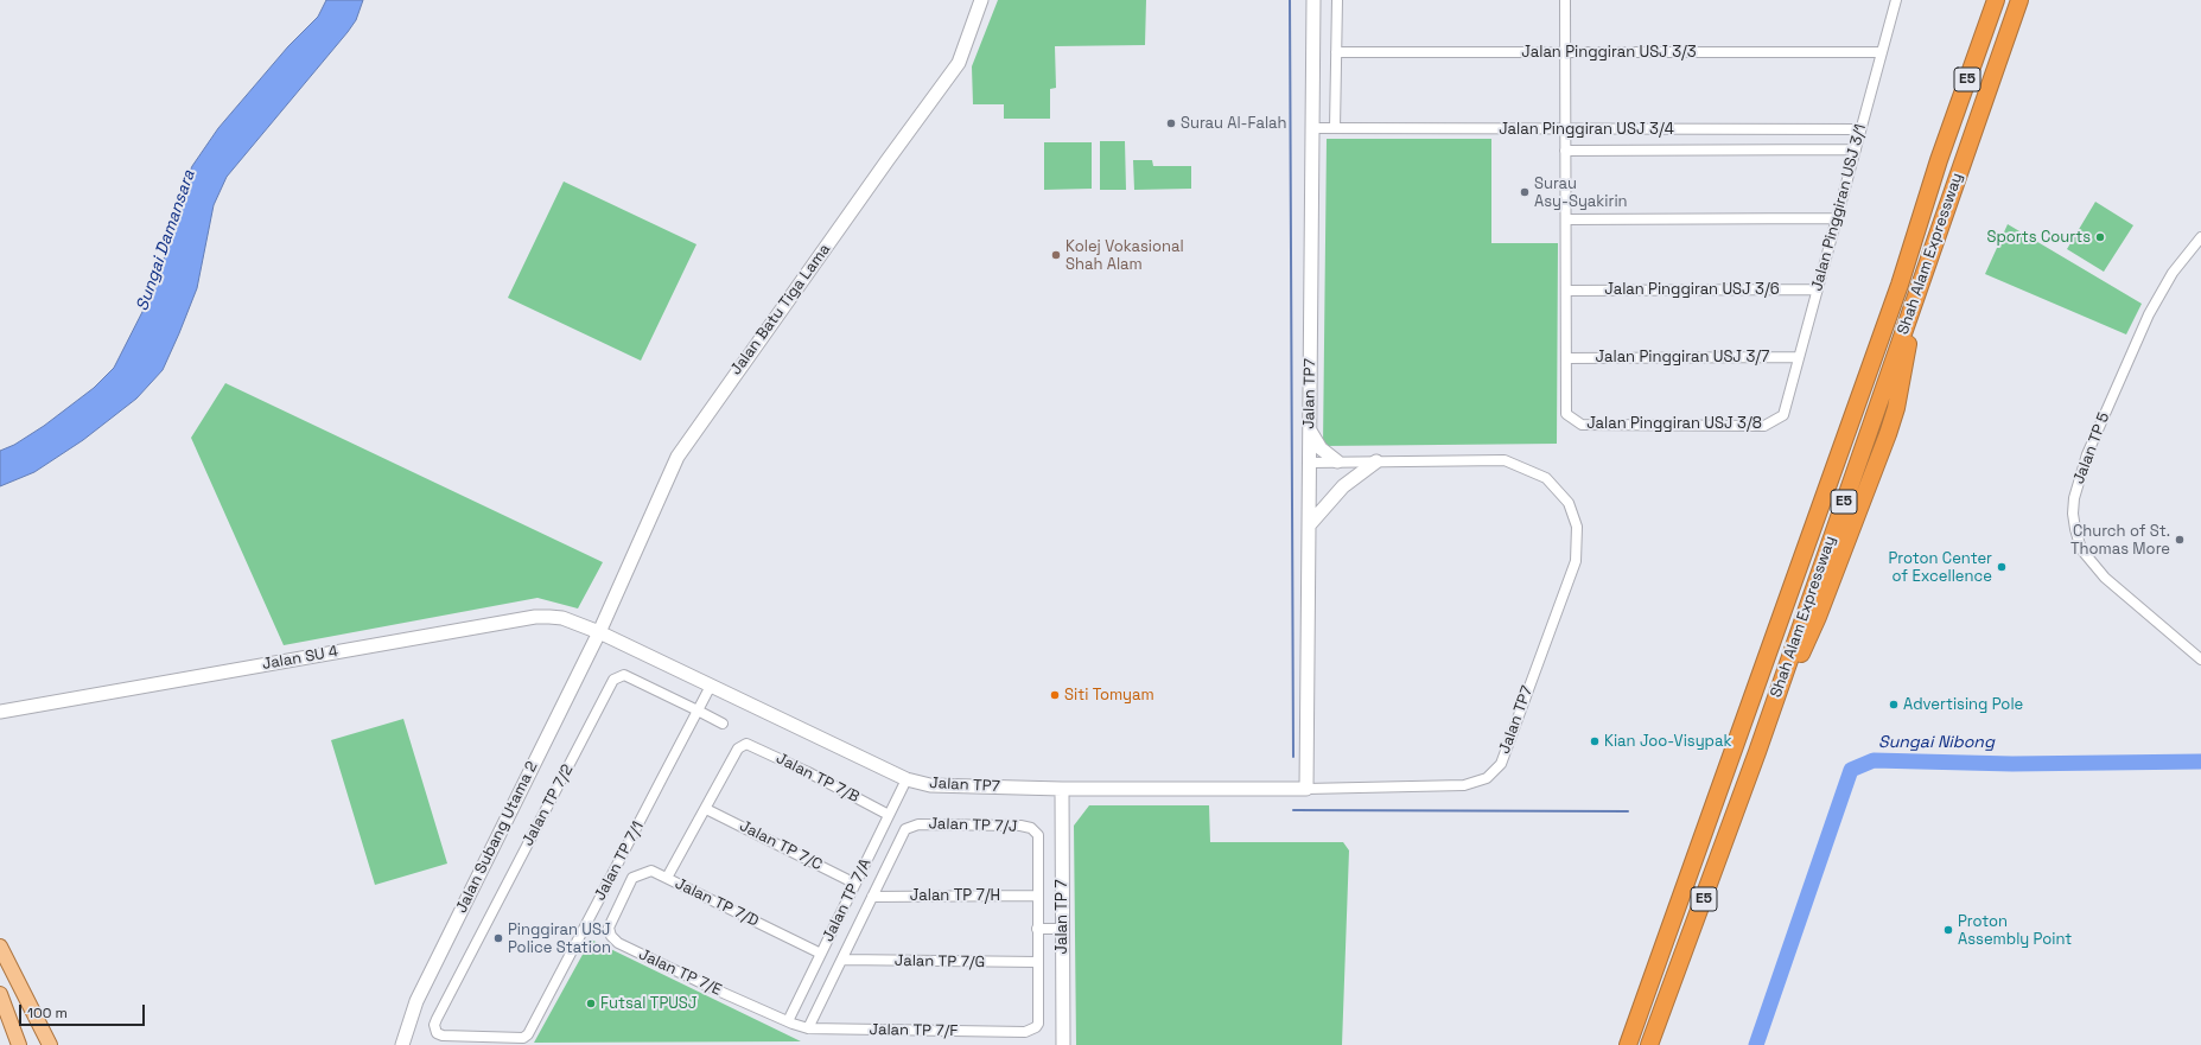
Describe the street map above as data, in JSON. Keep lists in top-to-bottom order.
{
  "streets": {
    "highway": ["E5", "Shah Alam Expressway"],
    "street": [
      "Jalan Pinggiran USJ 3/3",
      "Jalan Pinggiran USJ 3/4",
      "Jalan Pinggiran USJ 3/1",
      "Jalan Pinggiran USJ 3/6",
      "Jalan Batu Tiga Lama",
      "Jalan Pinggiran USJ 3/7",
      "Jalan TP7",
      "Jalan Pinggiran USJ 3/8",
      "Jalan TP 5",
      "Jalan SU 4",
      "Jalan TP 7/B",
      "Jalan TP 7/2",
      "Jalan TP 7/J",
      "Jalan Subang Utama 2",
      "Jalan TP 7/C",
      "Jalan TP 7/1",
      "Jalan TP 7/H",
      "Jalan TP 7/A",
      "Jalan TP 7/D",
      "Jalan TP 7",
      "Jalan TP 7/G",
      "Jalan TP 7/E",
      "Jalan TP 7/F"
    ]
  },
  "crossings": [
    ["Jalan Pinggiran USJ 3/3", "Jalan Pinggiran USJ 3/1"],
    ["Jalan Pinggiran USJ 3/4", "Jalan Pinggiran USJ 3/1"],
    ["Jalan Pinggiran USJ 3/4", "Jalan TP7"],
    ["Jalan Pinggiran USJ 3/1", "Jalan Pinggiran USJ 3/6"],
    ["Jalan Pinggiran USJ 3/1", "Jalan Pinggiran USJ 3/7"],
    ["Jalan Pinggiran USJ 3/1", "Jalan Pinggiran USJ 3/8"],
    ["Jalan Batu Tiga Lama", "Jalan TP7"],
    ["Jalan Batu Tiga Lama", "Jalan SU 4"],
    ["Jalan Batu Tiga Lama", "Jalan Subang Utama 2"],
    ["Jalan Pinggiran USJ 3/7", "Jalan Pinggiran USJ 3/8"],
    ["Jalan TP7", "Jalan SU 4"],
    ["Jalan TP7", "Jalan Subang Utama 2"],
    ["Jalan TP7", "Jalan TP 7/1"],
    ["Jalan TP7", "Jalan TP 7/A"],
    ["Jalan TP7", "Jalan TP 7"],
    ["Jalan SU 4", "Jalan Subang Utama 2"],
    ["Jalan TP 7/B", "Jalan TP 7/C"],
    ["Jalan TP 7/B", "Jalan TP 7/A"],
    ["Jalan TP 7/2", "Jalan TP 7/1"],
    ["Jalan TP 7/J", "Jalan TP 7/H"],
    ["Jalan TP 7/C", "Jalan TP 7/A"],
    ["Jalan TP 7/A", "Jalan TP 7/D"],
    ["Jalan TP 7/A", "Jalan TP 7/E"],
    ["Jalan TP 7/A", "Jalan TP 7/F"],
    ["Jalan TP 7/D", "Jalan TP 7/E"],
    ["Jalan TP 7/G", "Jalan TP 7/F"],
    ["Jalan TP 7/E", "Jalan TP 7/F"]
  ],
  "water": ["Sungai Damansara", "Sungai Nibong"],
  "places": [
    "Surau Al-Falah",
    "Surau Asy-Syakirin",
    "Sports Courts",
    "Kolej Vokasional Shah Alam",
    "Church of St. Thomas More",
    "Proton Center of Excellence",
    "Siti Tomyam",
    "Advertising Pole",
    "Kian Joo-Visypak",
    "Proton Assembly Point",
    "Pinggiran USJ Police Station",
    "Futsal TPUSJ"
  ],
  "scale_bar": "100 m"
}
